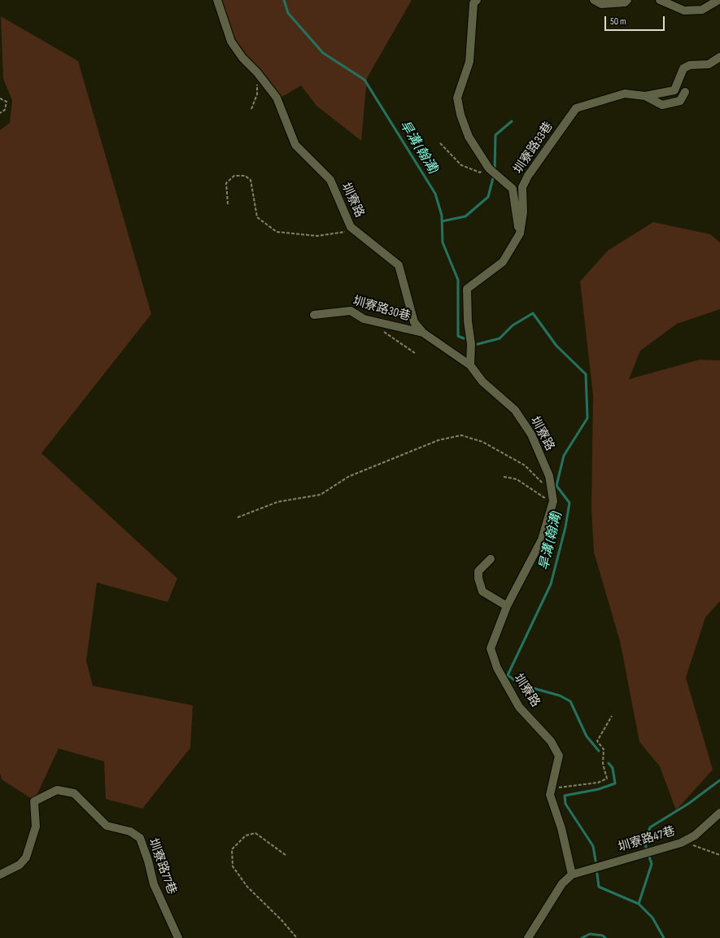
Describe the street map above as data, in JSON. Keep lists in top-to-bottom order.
{
  "streets": {
    "street": [
      "圳寮路33巷",
      "圳寮路",
      "圳寮路30巷",
      "圳寮路47巷",
      "圳寮路77巷"
    ]
  },
  "crossings": [
    ["圳寮路33巷", "圳寮路"],
    ["圳寮路", "圳寮路30巷"],
    ["圳寮路", "圳寮路47巷"]
  ],
  "water": ["旱溝 (翰溝)"],
  "scale_bar": "50 m"
}
